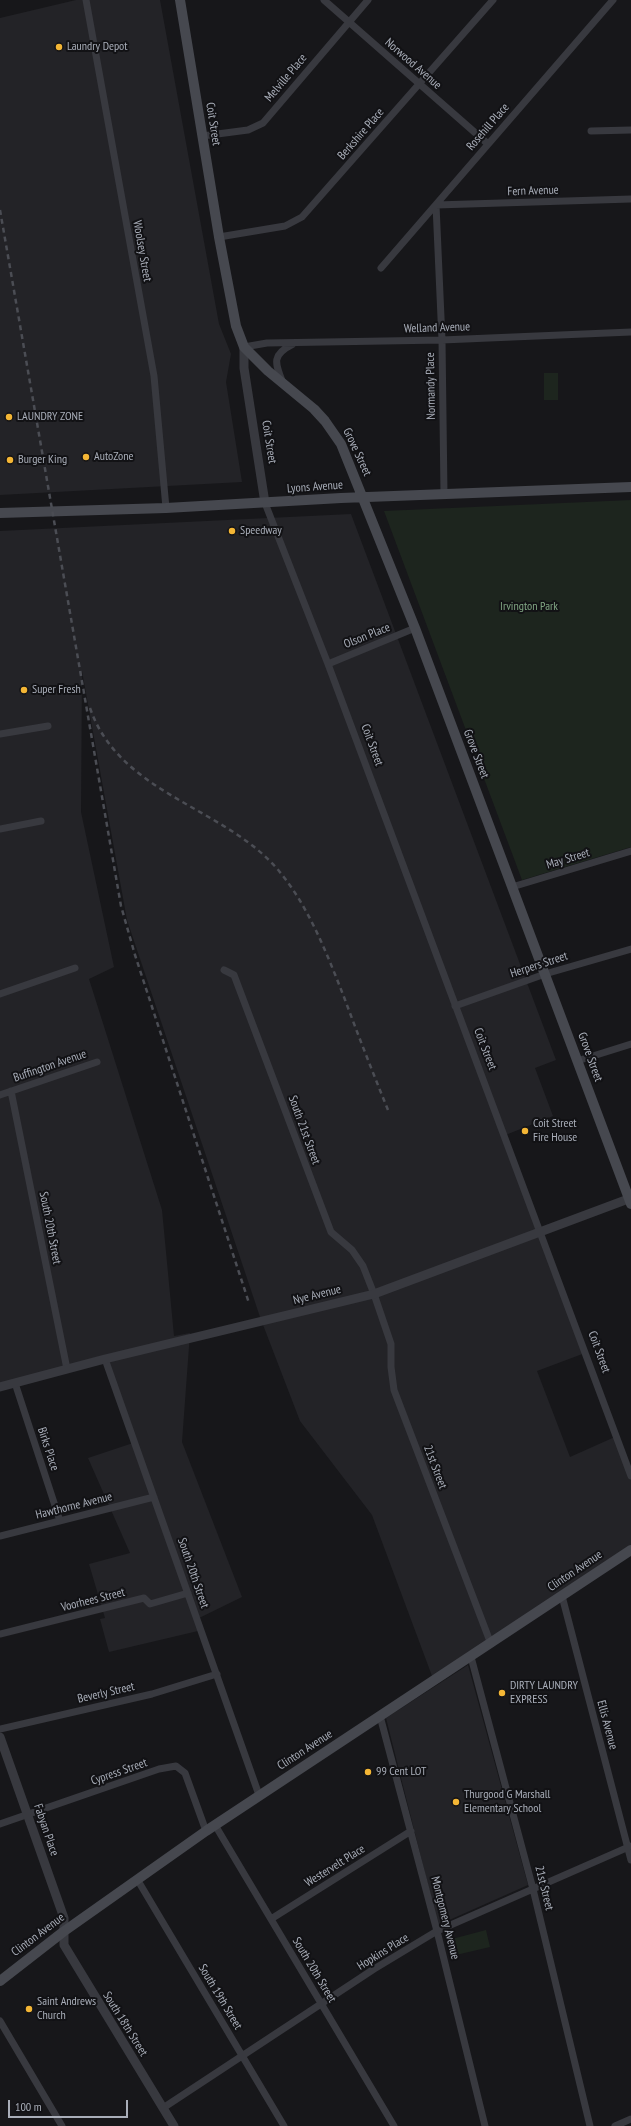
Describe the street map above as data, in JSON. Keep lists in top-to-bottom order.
{
  "streets": {
    "main road": [
      "Coit Street",
      "Grove Street",
      "Lyons Avenue",
      "Clinton Avenue"
    ],
    "street": [
      "Norwood Avenue",
      "Melville Place",
      "Rosehill Place",
      "Berkshire Place",
      "Fern Avenue",
      "Woolsey Street",
      "Welland Avenue",
      "Normandy Place",
      "Olson Place",
      "May Street",
      "Herpers Street",
      "Buffington Avenue",
      "South 21st Street",
      "South 20th Street",
      "Nye Avenue",
      "Birks Place",
      "21st Street",
      "Hawthorne Avenue",
      "Voorhees Street",
      "Beverly Street",
      "Ellis Avenue",
      "Cypress Street",
      "Fabyan Place",
      "Westervelt Place",
      "Montgomery Avenue",
      "Hopkins Place",
      "South 19th Street",
      "South 18th Street"
    ]
  },
  "crossings": [
    ["Norwood Avenue", "Melville Place"],
    ["Norwood Avenue", "Rosehill Place"],
    ["Norwood Avenue", "Berkshire Place"],
    ["Melville Place", "Coit Street"],
    ["Coit Street", "Berkshire Place"],
    ["Coit Street", "Welland Avenue"],
    ["Coit Street", "Grove Street"],
    ["Coit Street", "Lyons Avenue"],
    ["Coit Street", "Olson Place"],
    ["Coit Street", "Herpers Street"],
    ["Coit Street", "Nye Avenue"],
    ["Rosehill Place", "Fern Avenue"],
    ["Rosehill Place", "Normandy Place"],
    ["Fern Avenue", "Normandy Place"],
    ["Woolsey Street", "Lyons Avenue"],
    ["Welland Avenue", "Normandy Place"],
    ["Welland Avenue", "Grove Street"],
    ["Normandy Place", "Lyons Avenue"],
    ["Grove Street", "Lyons Avenue"],
    ["Grove Street", "Olson Place"],
    ["Grove Street", "May Street"],
    ["Grove Street", "Herpers Street"],
    ["Grove Street", "Nye Avenue"],
    ["Buffington Avenue", "South 20th Street"],
    ["South 21st Street", "Nye Avenue"],
    ["South 21st Street", "21st Street"],
    ["South 20th Street", "Nye Avenue"],
    ["South 20th Street", "Hawthorne Avenue"],
    ["South 20th Street", "Clinton Avenue"],
    ["South 20th Street", "Voorhees Street"],
    ["South 20th Street", "Beverly Street"],
    ["South 20th Street", "Westervelt Place"],
    ["South 20th Street", "Hopkins Place"],
    ["Nye Avenue", "Birks Place"],
    ["Nye Avenue", "21st Street"],
    ["Birks Place", "Hawthorne Avenue"],
    ["21st Street", "Clinton Avenue"],
    ["21st Street", "Hopkins Place"],
    ["Clinton Avenue", "Ellis Avenue"],
    ["Clinton Avenue", "Cypress Street"],
    ["Clinton Avenue", "Fabyan Place"],
    ["Clinton Avenue", "Montgomery Avenue"],
    ["Clinton Avenue", "South 19th Street"],
    ["Clinton Avenue", "South 18th Street"],
    ["Ellis Avenue", "Hopkins Place"],
    ["Cypress Street", "Fabyan Place"],
    ["Fabyan Place", "South 18th Street"],
    ["Westervelt Place", "Montgomery Avenue"],
    ["Montgomery Avenue", "Hopkins Place"],
    ["Hopkins Place", "South 19th Street"],
    ["Hopkins Place", "South 18th Street"]
  ],
  "parks": ["Irvington Park"],
  "places": [
    "Laundry Depot",
    "LAUNDRY ZONE",
    "AutoZone",
    "Burger King",
    "Speedway",
    "Super Fresh",
    "Coit Street Fire House",
    "DIRTY LAUNDRY EXPRESS",
    "99 Cent LOT",
    "Thurgood G Marshall Elementary School",
    "Saint Andrews Church"
  ],
  "scale_bar": "100 m"
}
